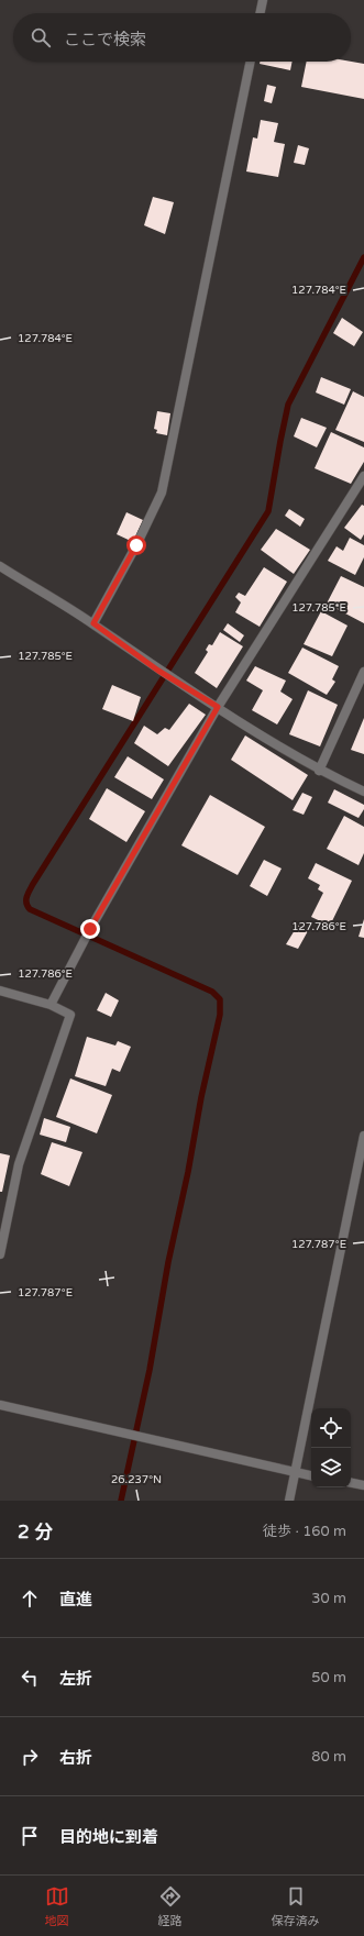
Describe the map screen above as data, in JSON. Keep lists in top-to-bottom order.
{
  "page": {
    "search": "ここで検索",
    "heading": ["2 分", "徒歩 · 160 m"],
    "list": [
      ["直進", "30 m"],
      ["左折", "50 m"],
      ["右折", "80 m"],
      "目的地に到着"
    ],
    "nav": ["地図", "経路", "保存済み"]
  },
  "coordinates": [
    "127.784°E",
    "127.785°E",
    "127.786°E",
    "127.787°E",
    "26.237°N"
  ]
}
